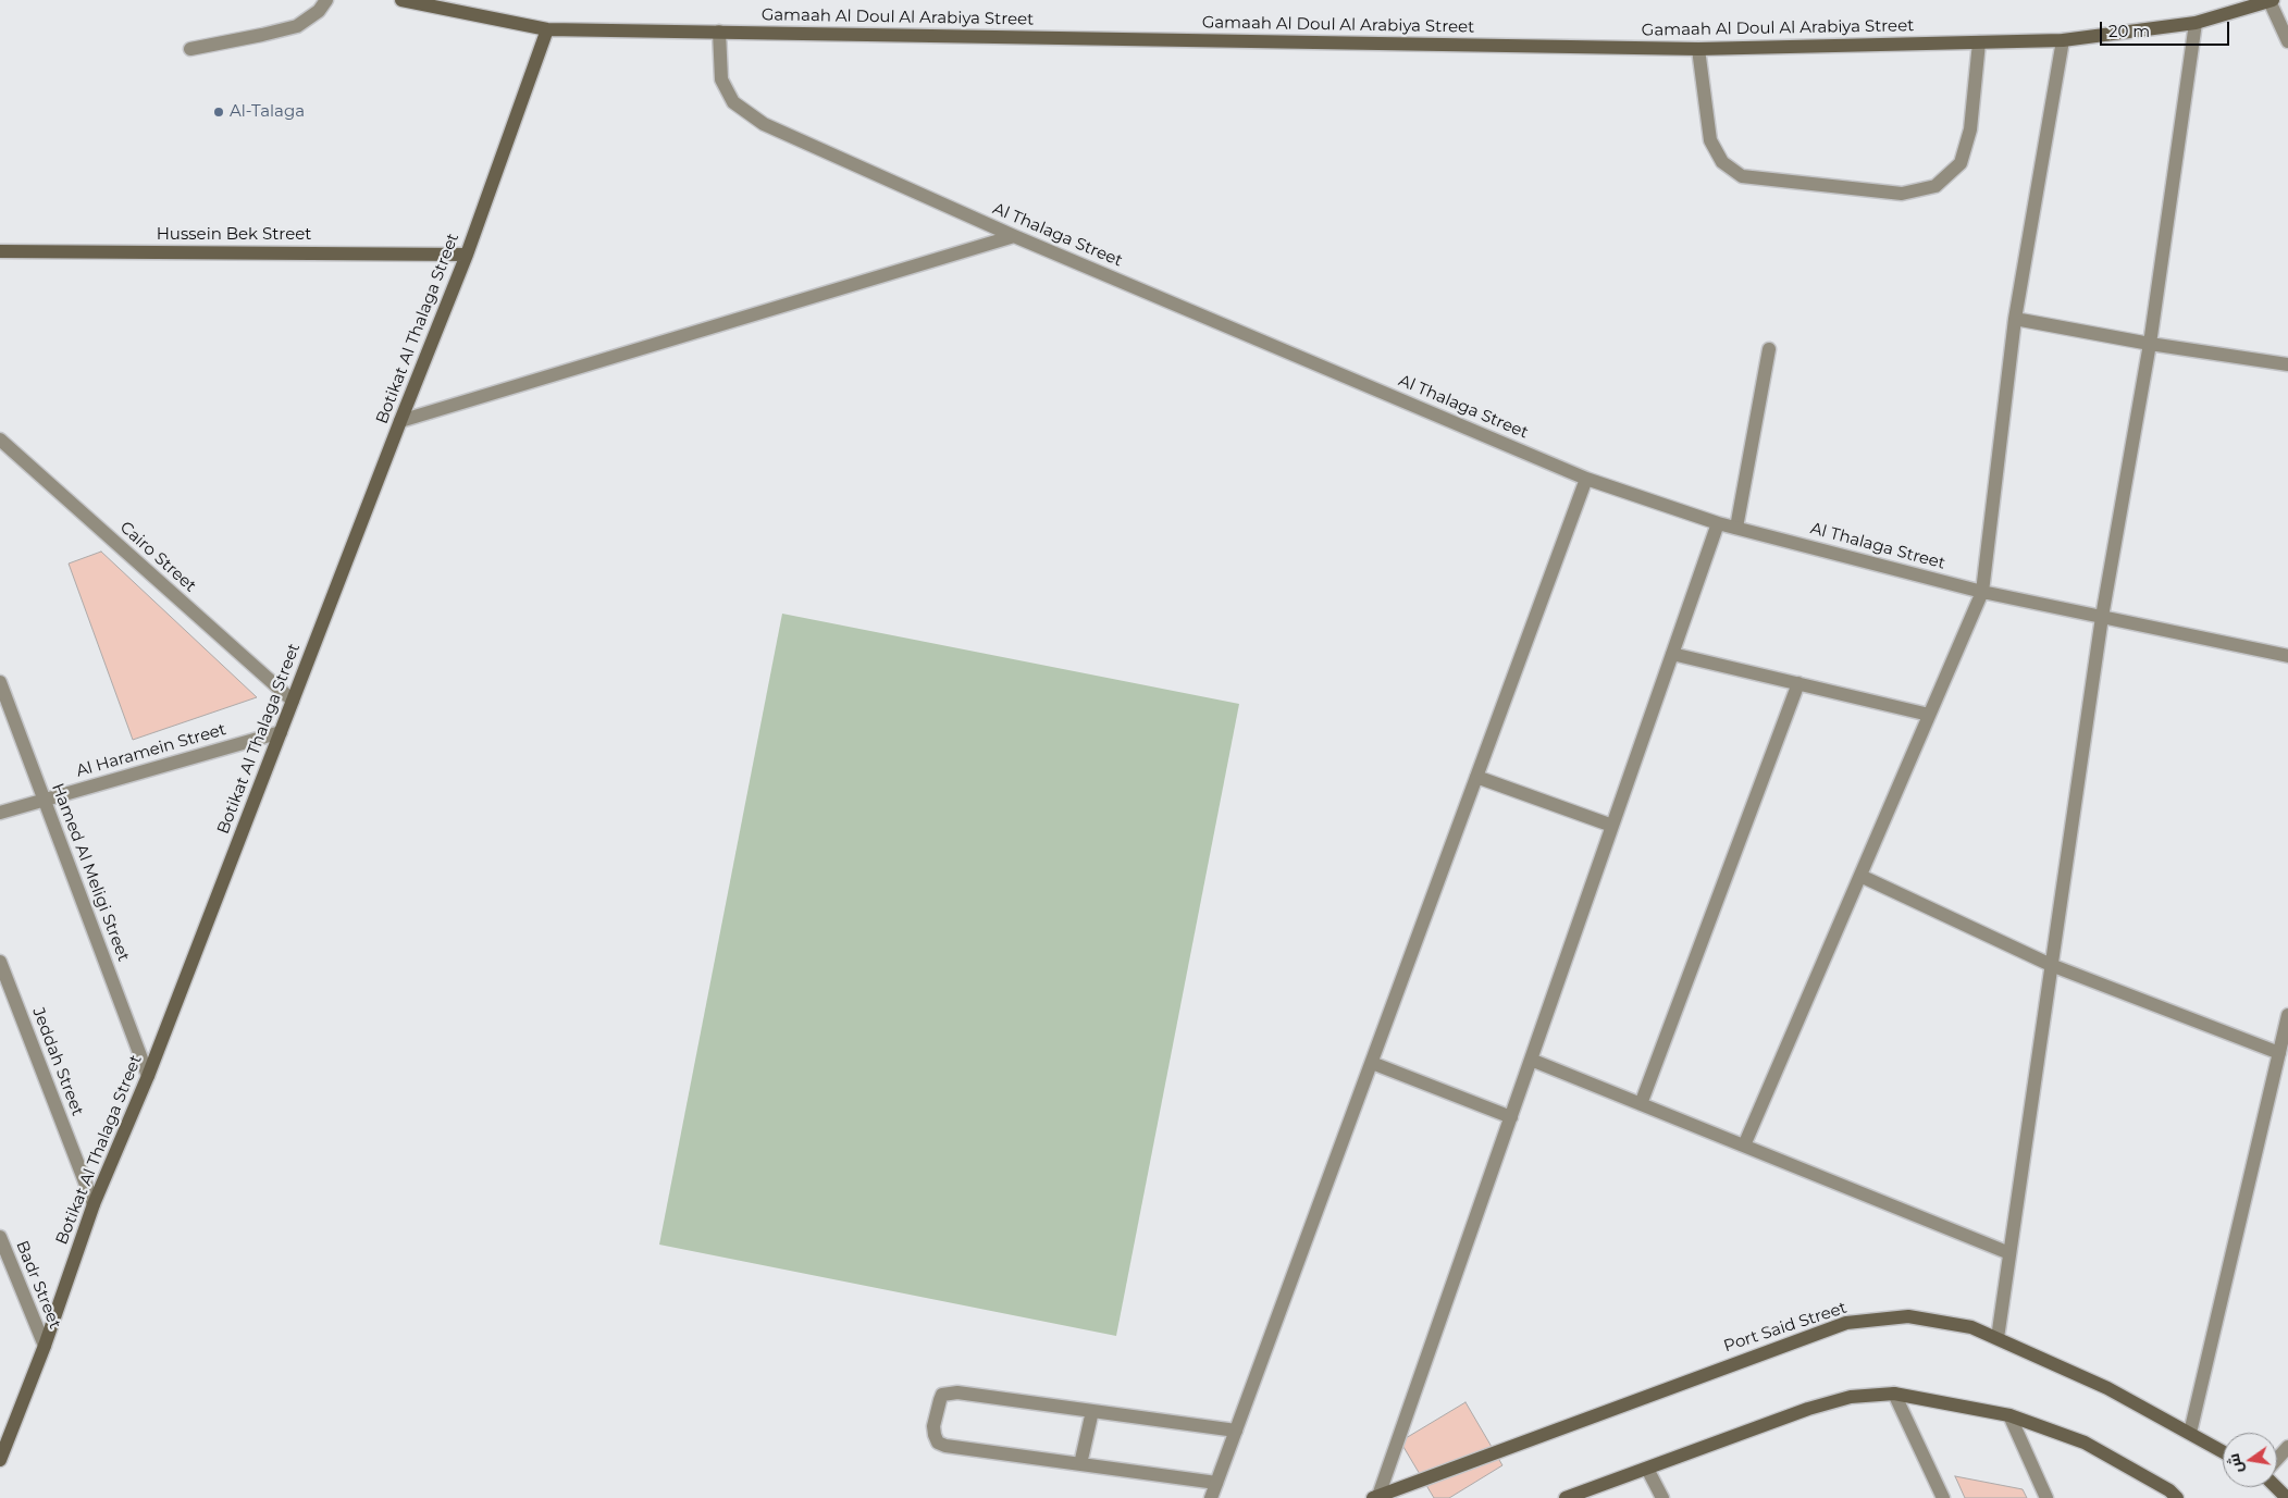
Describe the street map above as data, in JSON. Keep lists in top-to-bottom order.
{
  "streets": {
    "main road": [
      "Gamaah Al Doul Al Arabiya Street",
      "Hussein Bek Street",
      "Botikat Al Thalaga Street",
      "Port Said Street"
    ],
    "street": [
      "Al Thalaga Street",
      "Cairo Street",
      "Al Haramein Street",
      "Hamed Al Meligi Street",
      "Jeddah Street",
      "Badr Street"
    ]
  },
  "crossings": [
    ["Gamaah Al Doul Al Arabiya Street", "Al Thalaga Street"],
    ["Gamaah Al Doul Al Arabiya Street", "Botikat Al Thalaga Street"],
    ["Hussein Bek Street", "Botikat Al Thalaga Street"],
    ["Botikat Al Thalaga Street", "Cairo Street"],
    ["Botikat Al Thalaga Street", "Al Haramein Street"],
    ["Botikat Al Thalaga Street", "Hamed Al Meligi Street"],
    ["Botikat Al Thalaga Street", "Jeddah Street"],
    ["Botikat Al Thalaga Street", "Badr Street"],
    ["Al Haramein Street", "Hamed Al Meligi Street"]
  ],
  "places": ["Al-Talaga"],
  "scale_bar": "20 m",
  "north": "left"
}
